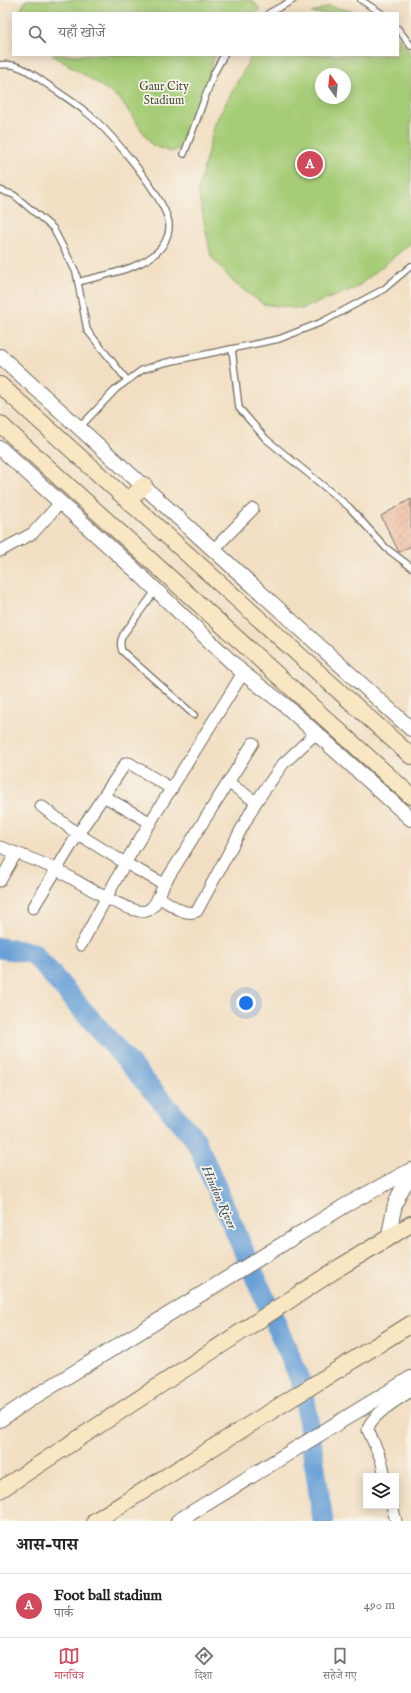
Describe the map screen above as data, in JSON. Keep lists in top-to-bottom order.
{
  "water": ["Hindon River"],
  "parks": ["Gaur City Stadium"],
  "north": "top",
  "page": {
    "search": "यहाँ खोजें",
    "pins": "A",
    "heading": "आस-पास",
    "list": [
      {
        "mark": "A",
        "name": "Foot ball stadium",
        "note": "पार्क",
        "value": "490 m"
      }
    ],
    "nav": ["मानचित्र", "दिशा", "सहेजे गए"]
  }
}
